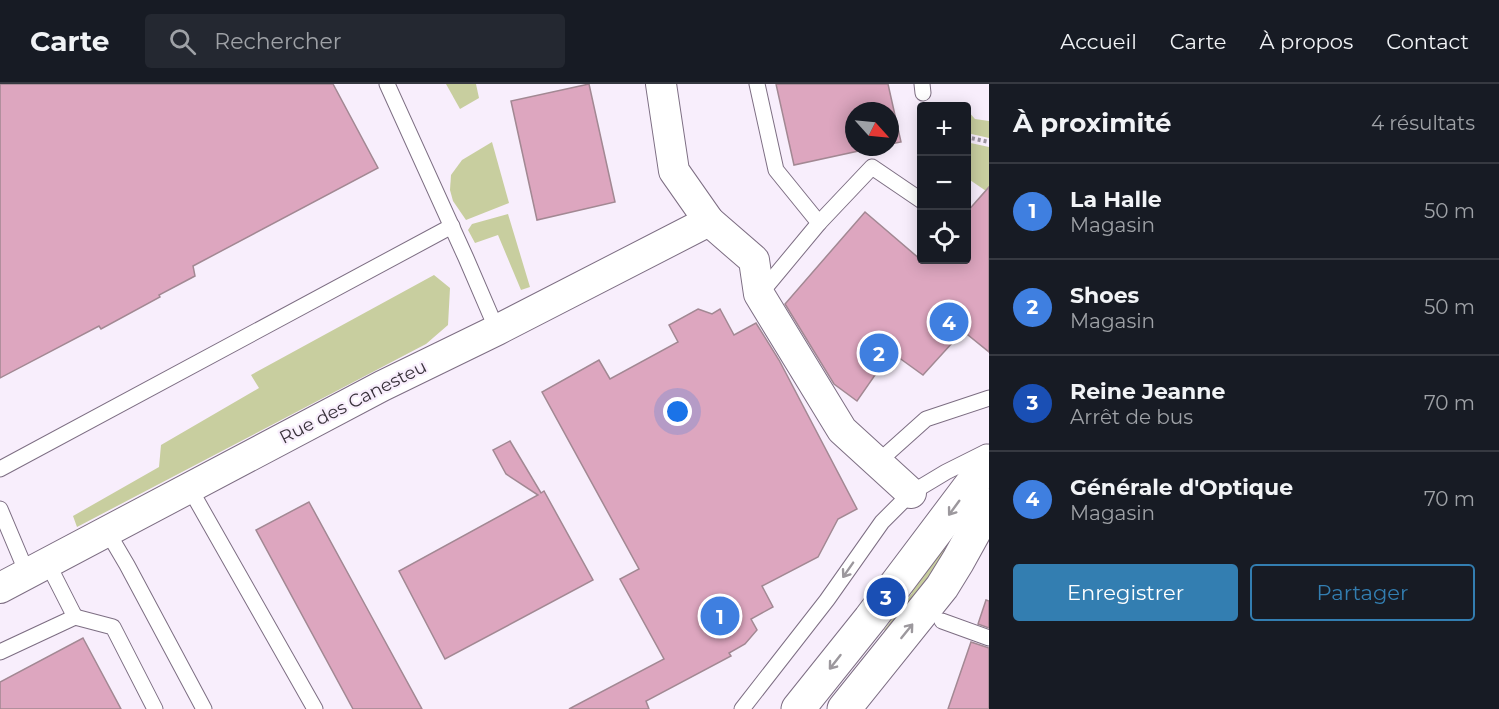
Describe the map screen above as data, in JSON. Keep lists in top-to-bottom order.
{
  "streets": {
    "street": ["Rue des Canesteu"]
  },
  "north": "bottom right",
  "page": {
    "header": "Carte",
    "search": "Rechercher",
    "nav": [
      "Accueil",
      "Carte",
      "À propos",
      "Contact"
    ],
    "heading": ["À proximité", "4 résultats"],
    "map_buttons": ["+", "−"],
    "list": [
      {
        "mark": "1",
        "name": "La Halle",
        "note": "Magasin",
        "value": "50 m"
      },
      {
        "mark": "2",
        "name": "Shoes",
        "note": "Magasin",
        "value": "50 m"
      },
      {
        "mark": "3",
        "name": "Reine Jeanne",
        "note": "Arrêt de bus",
        "value": "70 m"
      },
      {
        "mark": "4",
        "name": "Générale d'Optique",
        "note": "Magasin",
        "value": "70 m"
      }
    ],
    "pins": [
      "4",
      "2",
      "3",
      "1"
    ],
    "buttons": ["Enregistrer", "Partager"]
  }
}
